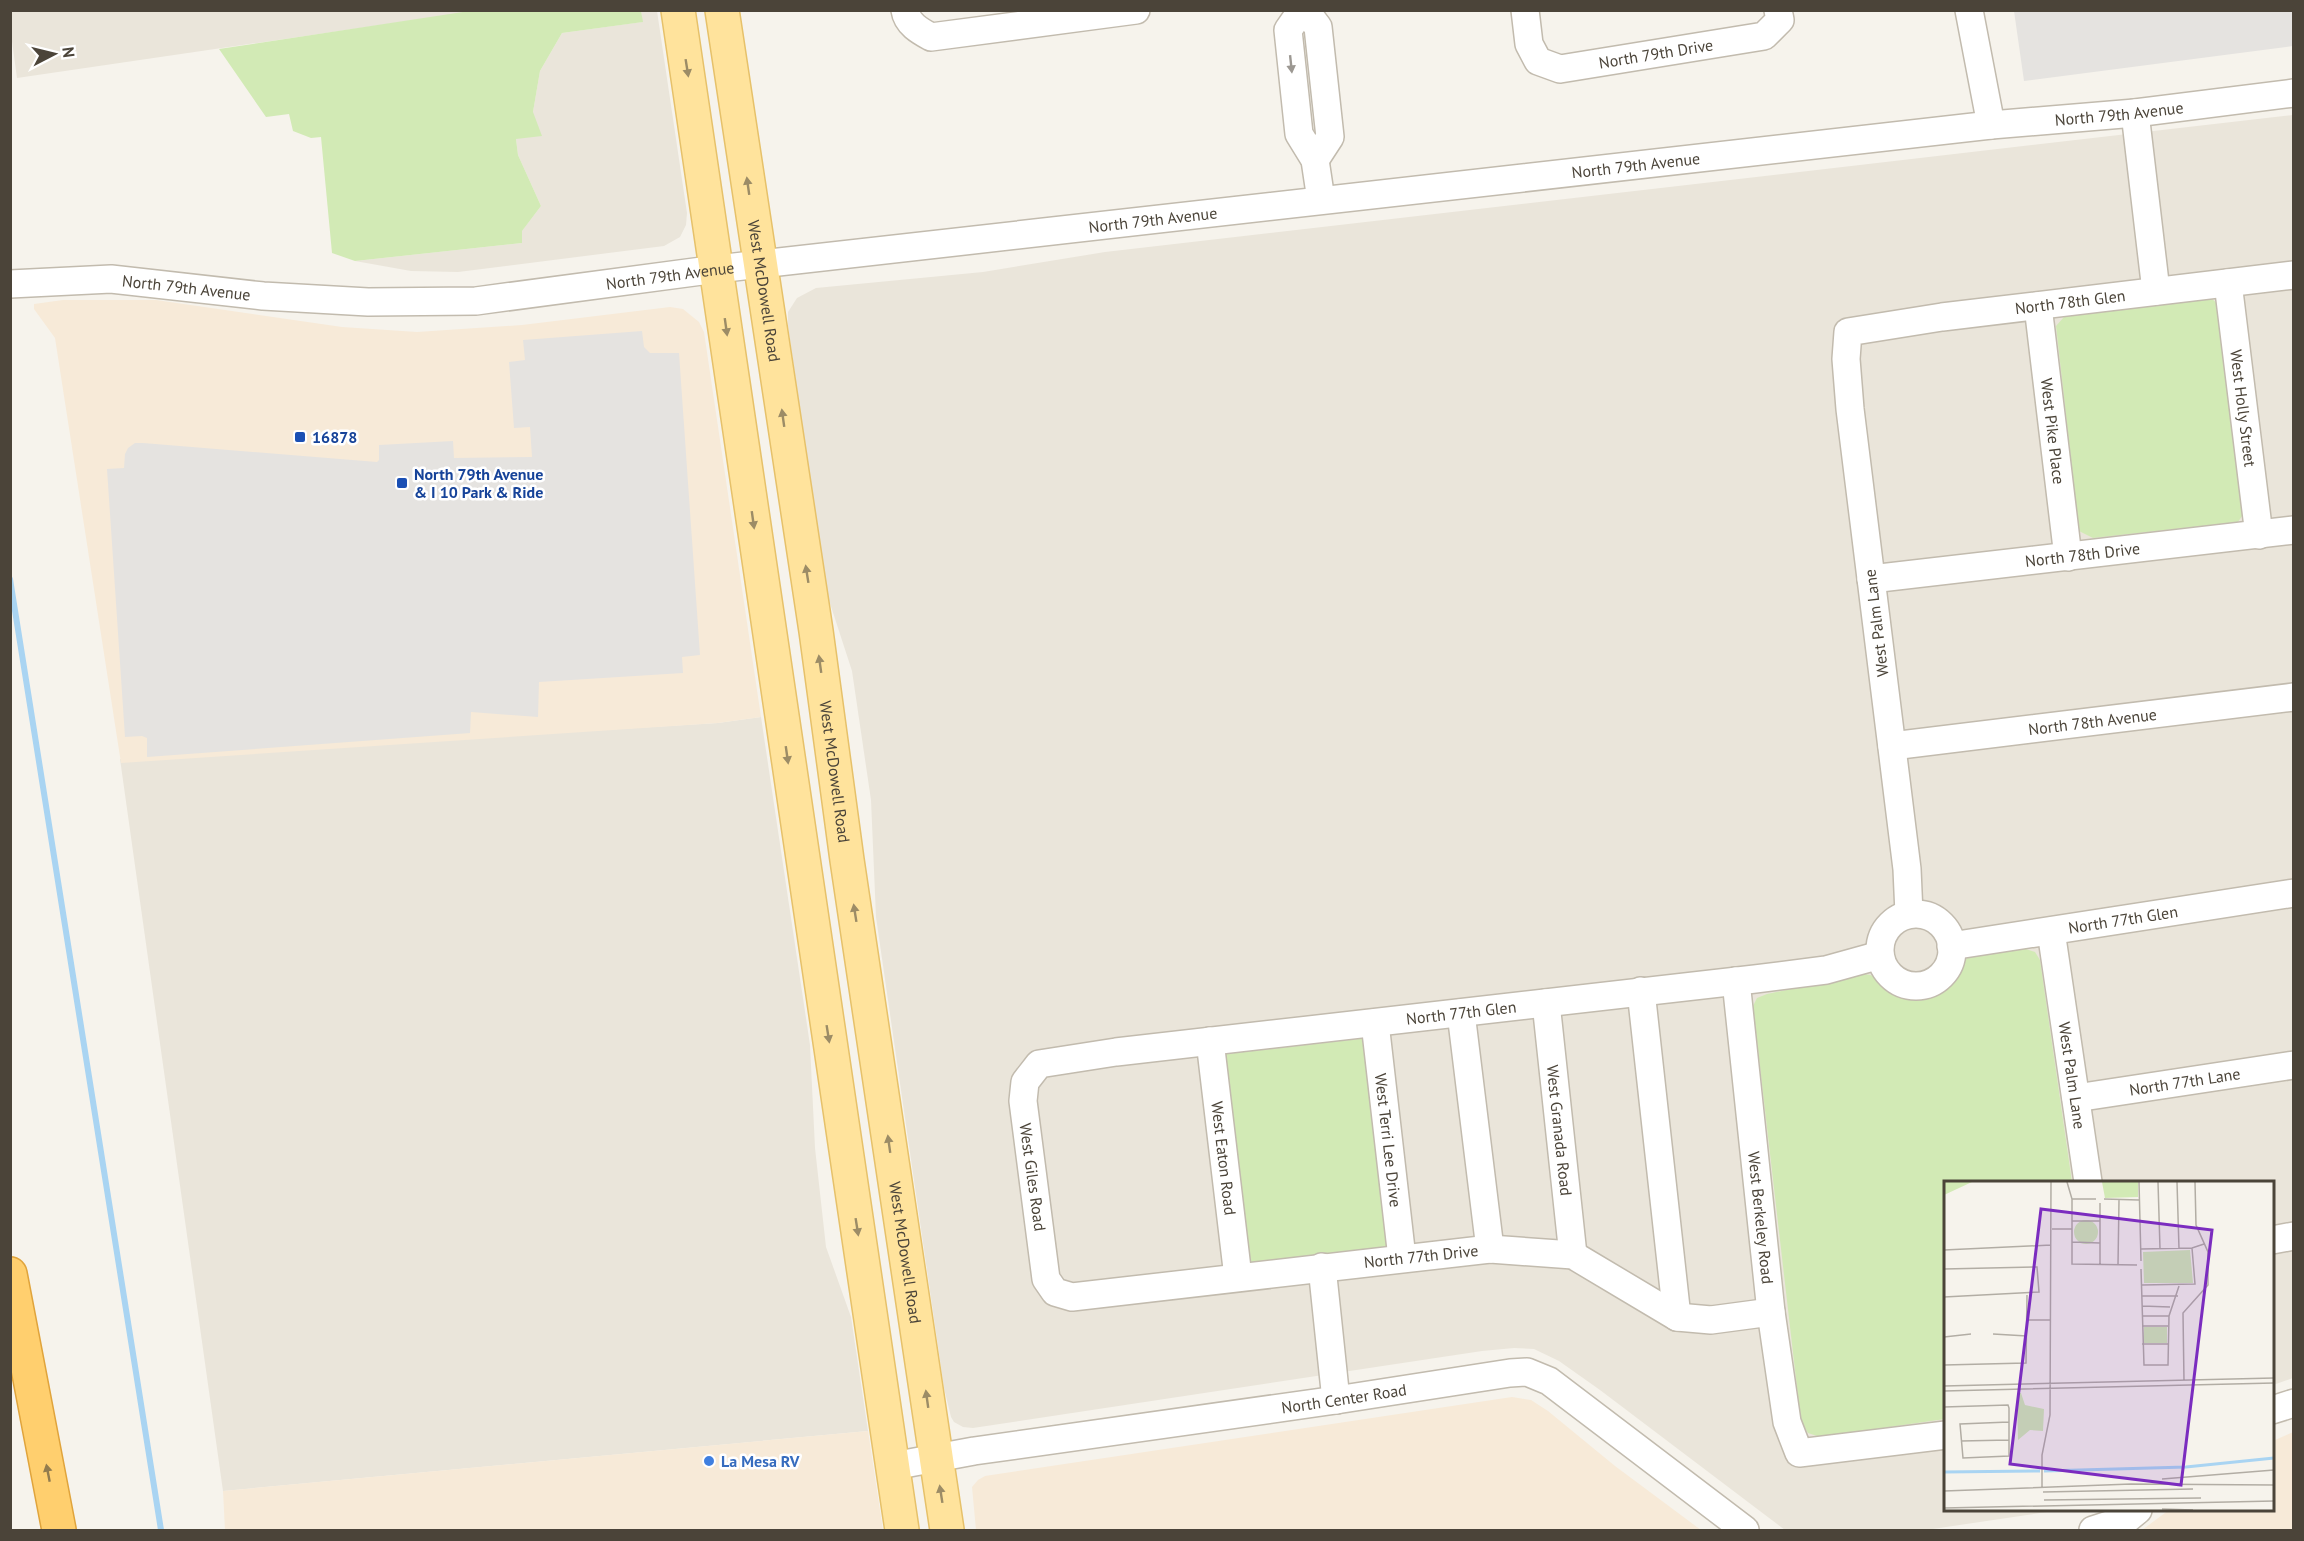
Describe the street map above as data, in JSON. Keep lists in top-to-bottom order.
{
  "streets": {
    "main road": ["West McDowell Road"],
    "street": [
      "North 79th Drive",
      "North 79th Avenue",
      "North 78th Glen",
      "West Holly Street",
      "West Pike Place",
      "North 78th Drive",
      "West Palm Lane",
      "North 78th Avenue",
      "North 77th Glen",
      "North 77th Lane",
      "West Granada Road",
      "West Terri Lee Drive",
      "West Eaton Road",
      "West Giles Road",
      "West Berkeley Road",
      "North 77th Drive",
      "North Center Road"
    ]
  },
  "crossings": [
    ["North 79th Avenue", "West McDowell Road"],
    ["West McDowell Road", "North Center Road"],
    ["North 78th Glen", "West Holly Street"],
    ["North 78th Glen", "West Pike Place"],
    ["North 78th Glen", "West Palm Lane"],
    ["West Holly Street", "North 78th Drive"],
    ["West Pike Place", "North 78th Drive"],
    ["North 78th Drive", "West Palm Lane"],
    ["West Palm Lane", "North 78th Avenue"],
    ["West Palm Lane", "North 77th Glen"],
    ["West Palm Lane", "North 77th Lane"],
    ["North 77th Glen", "West Granada Road"],
    ["North 77th Glen", "West Terri Lee Drive"],
    ["North 77th Glen", "West Eaton Road"],
    ["North 77th Glen", "West Giles Road"],
    ["North 77th Glen", "West Berkeley Road"],
    ["West Granada Road", "North 77th Drive"],
    ["West Terri Lee Drive", "North 77th Drive"],
    ["West Eaton Road", "North 77th Drive"],
    ["West Giles Road", "North 77th Drive"],
    ["West Berkeley Road", "North 77th Drive"]
  ],
  "places": {
    "transit": ["16878", "North 79th Avenue & I 10 Park & Ride"],
    "other": ["La Mesa RV"]
  },
  "north": "right"
}
